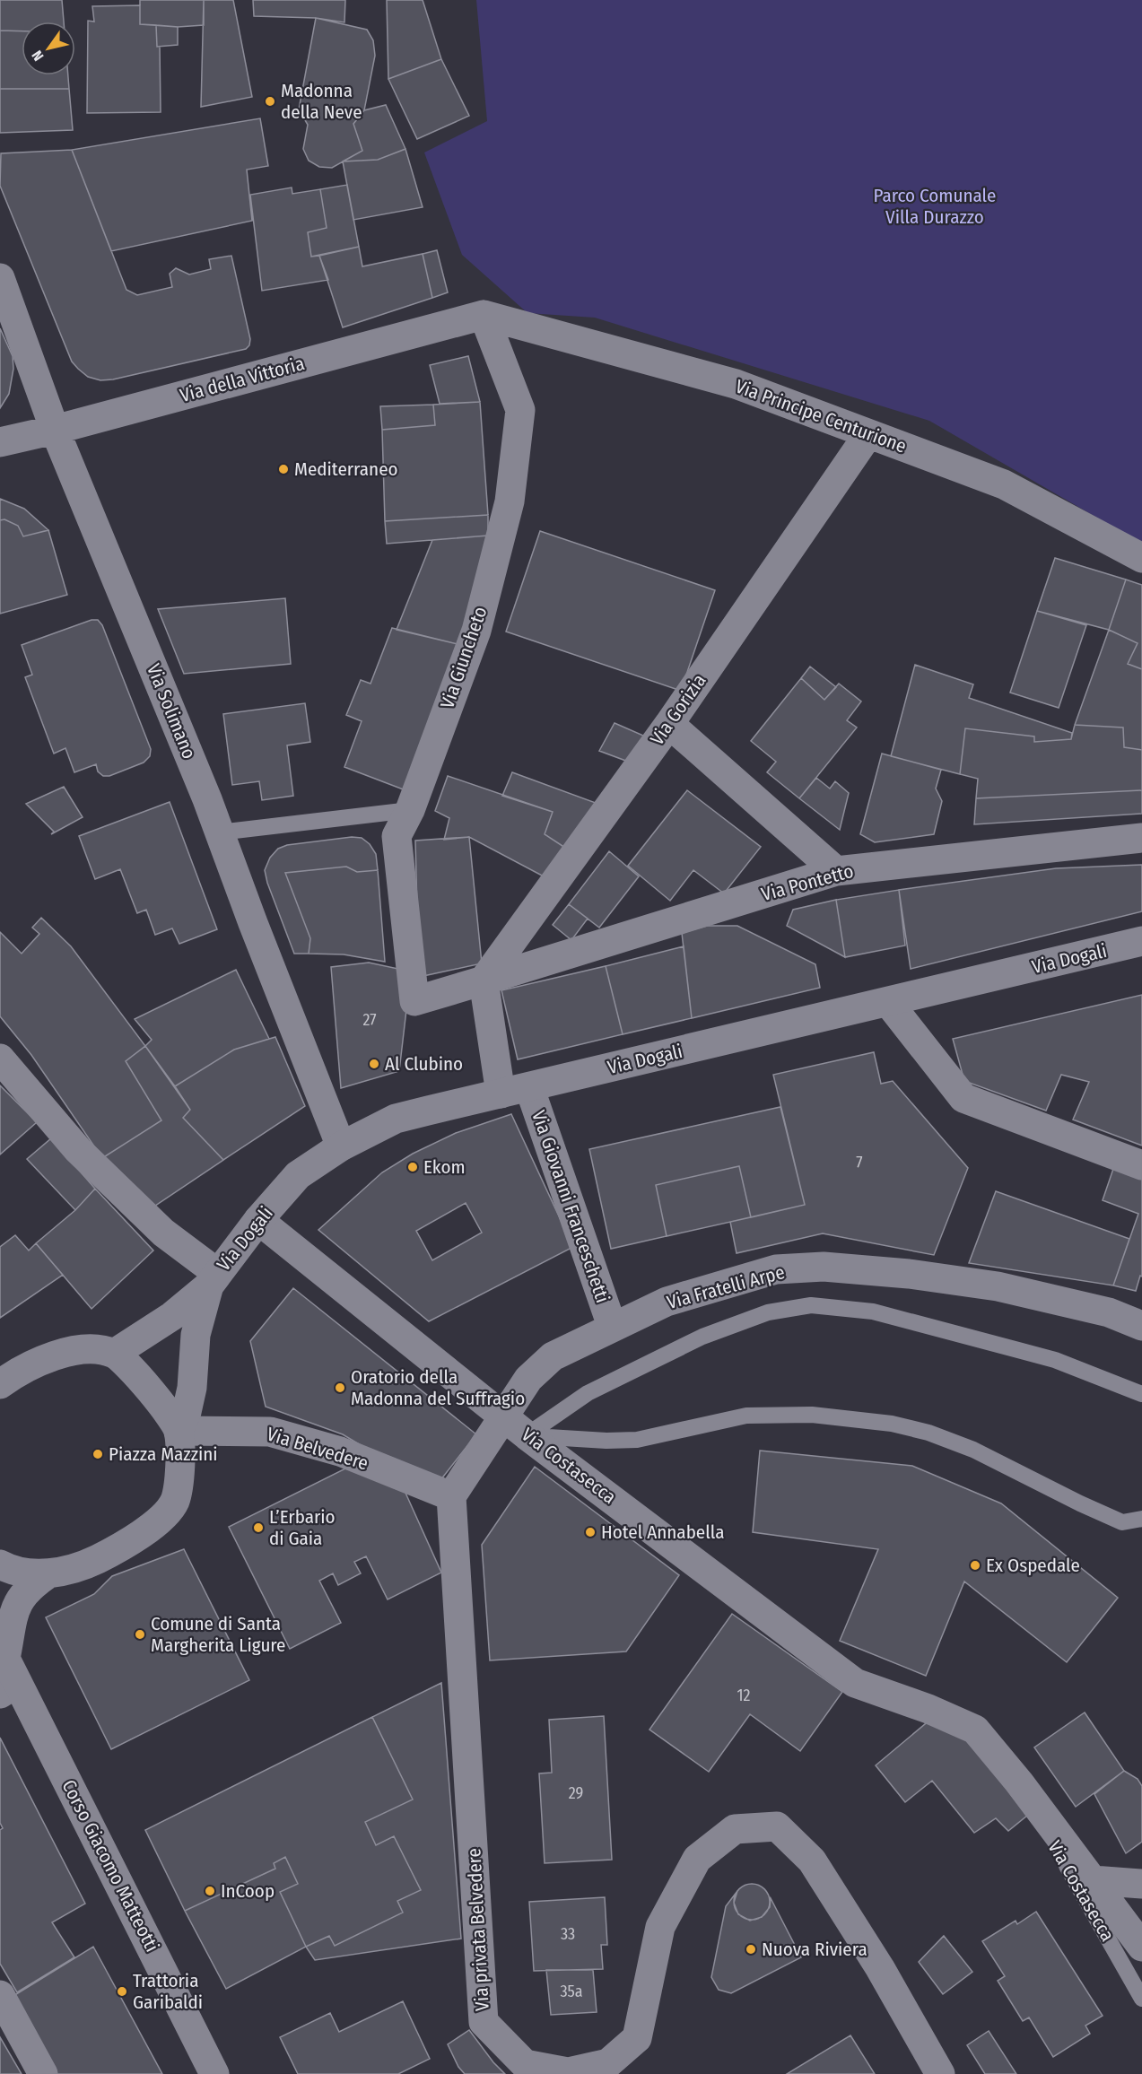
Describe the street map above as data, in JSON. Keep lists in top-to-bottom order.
{
  "streets": {
    "street": [
      "Via della Vittoria",
      "Via Principe Centurione",
      "Via Giuncheto",
      "Via Gorizia",
      "Via Solimano",
      "Via Pontetto",
      "Via Dogali",
      "Via Giovanni Franceschetti",
      "Via Fratelli Arpe",
      "Via Belvedere",
      "Via Costasecca",
      "Corso Giacomo Matteotti",
      "Via privata Belvedere"
    ]
  },
  "crossings": [
    ["Via della Vittoria", "Via Principe Centurione"],
    ["Via della Vittoria", "Via Giuncheto"],
    ["Via della Vittoria", "Via Solimano"],
    ["Via Principe Centurione", "Via Giuncheto"],
    ["Via Principe Centurione", "Via Gorizia"],
    ["Via Giuncheto", "Via Pontetto"],
    ["Via Gorizia", "Via Pontetto"],
    ["Via Solimano", "Via Dogali"],
    ["Via Dogali", "Via Giovanni Franceschetti"],
    ["Via Dogali", "Via Belvedere"],
    ["Via Dogali", "Via Costasecca"],
    ["Via Giovanni Franceschetti", "Via Fratelli Arpe"],
    ["Via Fratelli Arpe", "Via Belvedere"],
    ["Via Fratelli Arpe", "Via Costasecca"],
    ["Via Fratelli Arpe", "Via privata Belvedere"],
    ["Via Belvedere", "Via privata Belvedere"]
  ],
  "parks": ["Parco Comunale Villa Durazzo"],
  "places": [
    "Madonna della Neve",
    "Mediterraneo",
    "Al Clubino",
    "Ekom",
    "Oratorio della Madonna del Suffragio",
    "Piazza Mazzini",
    "L’Erbario di Gaia",
    "Hotel Annabella",
    "Ex Ospedale",
    "Comune di Santa Margherita Ligure",
    "InCoop",
    "Nuova Riviera",
    "Trattoria Garibaldi"
  ],
  "house_numbers": [
    "27",
    "7",
    "12",
    "29",
    "33",
    "35a"
  ],
  "north": "bottom left"
}
